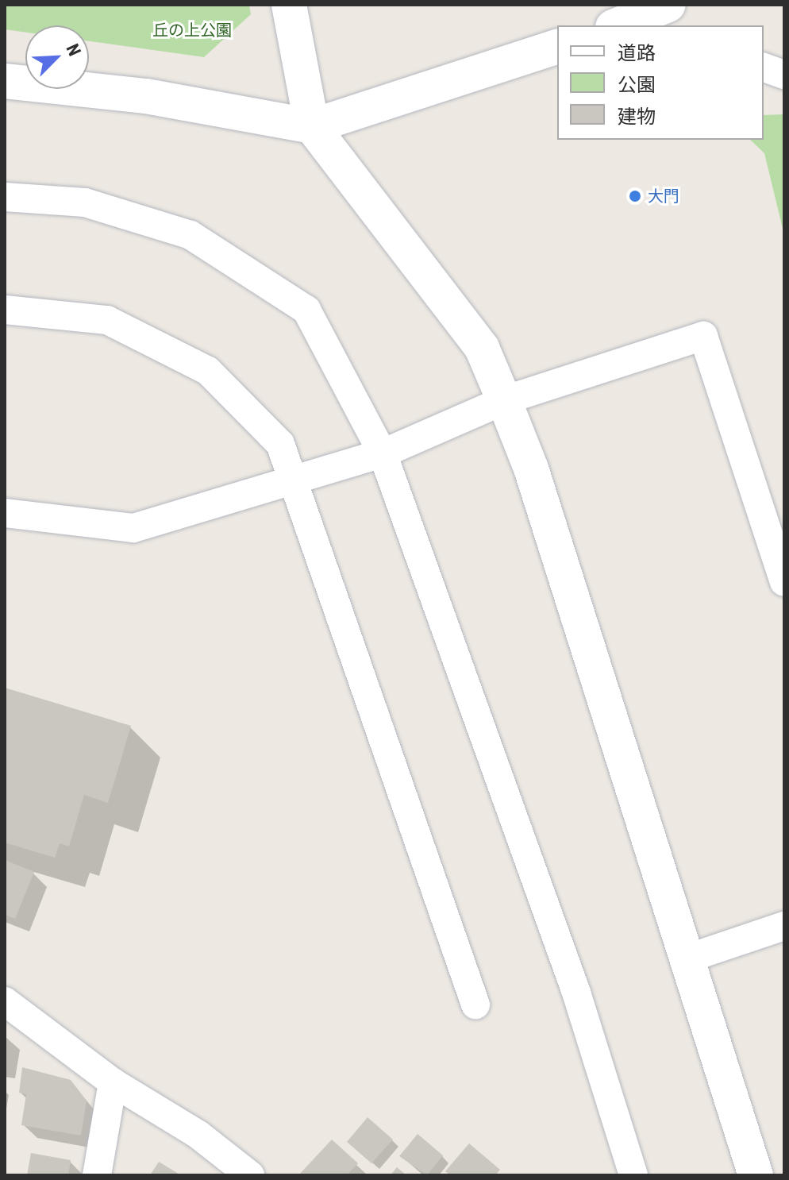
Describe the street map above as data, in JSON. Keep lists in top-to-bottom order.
{
  "parks": ["丘の上公園"],
  "places": ["大門"],
  "legend": ["道路", "公園", "建物"],
  "north": "top right"
}
